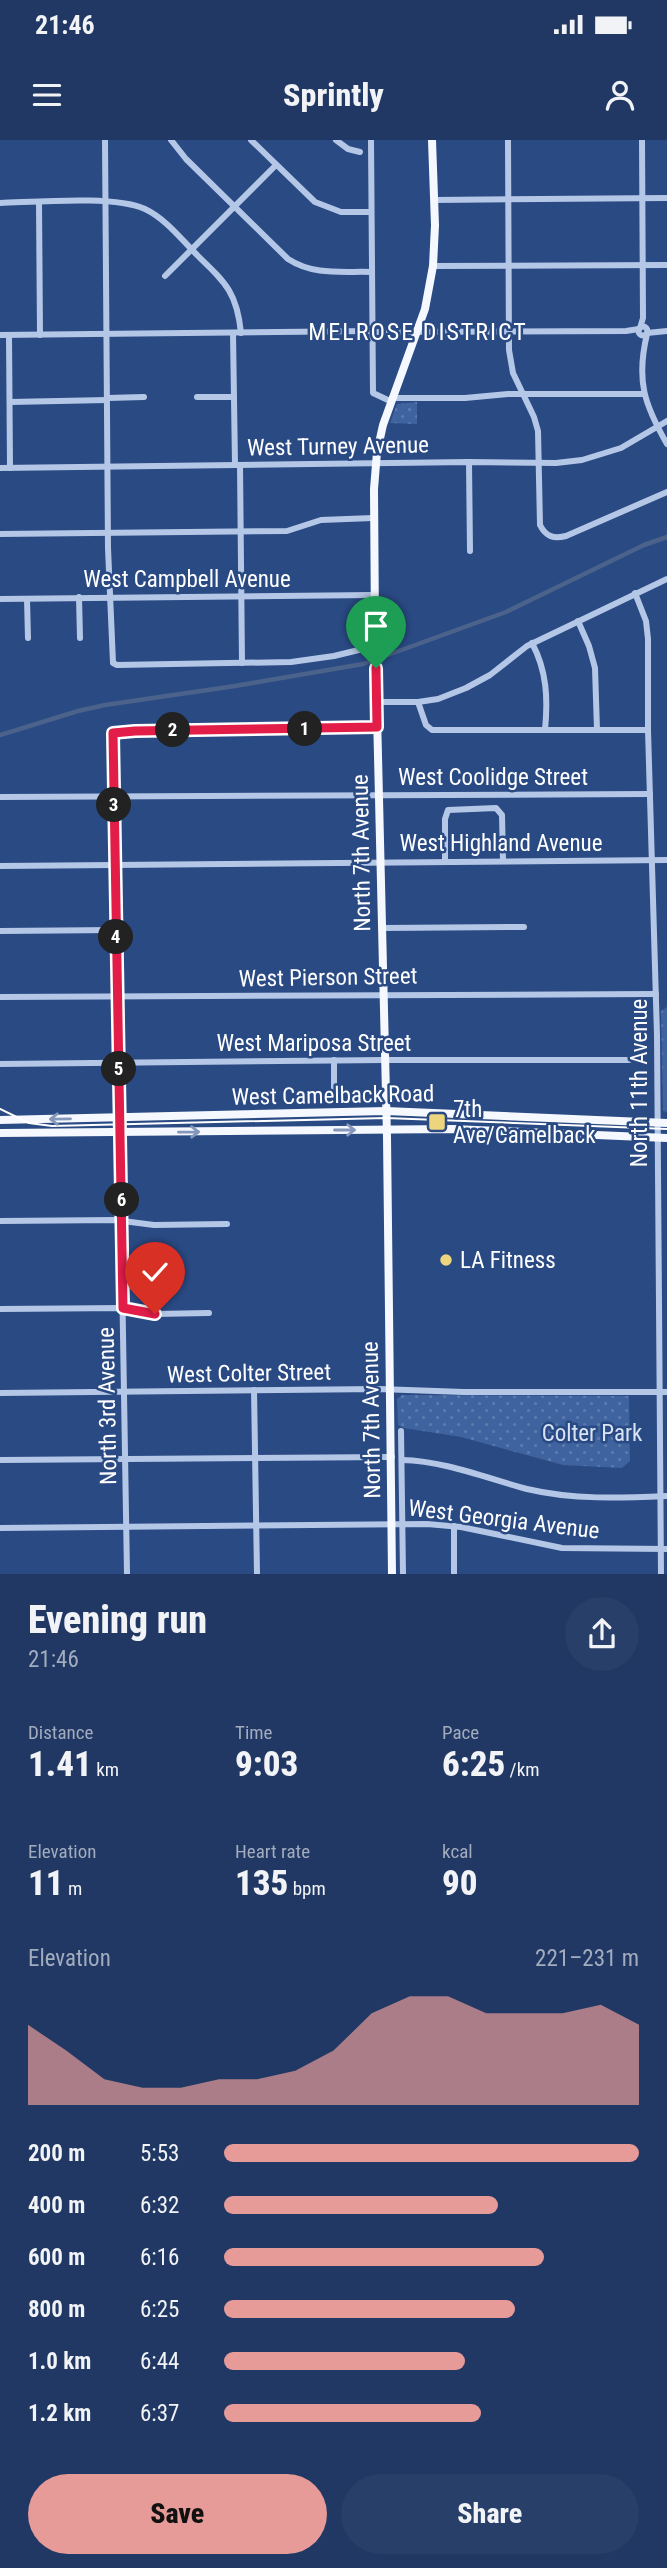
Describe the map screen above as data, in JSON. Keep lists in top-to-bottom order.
{
  "streets": {
    "main road": ["North 7th Avenue", "West Camelback Road"],
    "street": [
      "West Turney Avenue",
      "West Campbell Avenue",
      "West Coolidge Street",
      "West Highland Avenue",
      "West Pierson Street",
      "West Mariposa Street",
      "North 11th Avenue",
      "West Colter Street",
      "North 3rd Avenue",
      "West Georgia Avenue"
    ]
  },
  "crossings": [
    ["West Turney Avenue", "North 7th Avenue"],
    ["West Campbell Avenue", "North 7th Avenue"],
    ["West Coolidge Street", "North 7th Avenue"],
    ["West Coolidge Street", "North 11th Avenue"],
    ["West Coolidge Street", "North 3rd Avenue"],
    ["West Highland Avenue", "North 7th Avenue"],
    ["West Highland Avenue", "North 11th Avenue"],
    ["West Highland Avenue", "North 3rd Avenue"],
    ["North 7th Avenue", "West Pierson Street"],
    ["North 7th Avenue", "West Mariposa Street"],
    ["North 7th Avenue", "West Camelback Road"],
    ["North 7th Avenue", "West Colter Street"],
    ["North 7th Avenue", "North 3rd Avenue"],
    ["North 7th Avenue", "West Georgia Avenue"],
    ["West Pierson Street", "North 11th Avenue"],
    ["West Pierson Street", "North 3rd Avenue"],
    ["West Mariposa Street", "North 3rd Avenue"],
    ["North 11th Avenue", "West Camelback Road"],
    ["North 11th Avenue", "West Colter Street"],
    ["North 11th Avenue", "West Georgia Avenue"],
    ["West Camelback Road", "North 3rd Avenue"],
    ["West Colter Street", "North 3rd Avenue"],
    ["North 3rd Avenue", "West Georgia Avenue"]
  ],
  "districts": ["MELROSE DISTRICT"],
  "parks": ["Colter Park"],
  "places": {
    "transit": ["7th Ave/Camelback"],
    "other": ["LA Fitness"]
  },
  "page": {
    "status": "21:46",
    "header": "Sprintly",
    "pins": [
      "1",
      "2",
      "3",
      "4",
      "5",
      "6"
    ],
    "heading": ["Evening run", "21:46"],
    "stats": [
      ["Distance", "1.41 km"],
      ["Time", "9:03"],
      ["Pace", "6:25 /km"],
      ["Elevation", "11 m"],
      ["Heart rate", "135 bpm"],
      ["kcal", "90"]
    ],
    "chart": ["Elevation", "221–231 m"],
    "list": [
      {
        "name": "200 m",
        "note": "5:53"
      },
      {
        "name": "400 m",
        "note": "6:32"
      },
      {
        "name": "600 m",
        "note": "6:16"
      },
      {
        "name": "800 m",
        "note": "6:25"
      },
      {
        "name": "1.0 km",
        "note": "6:44"
      },
      {
        "name": "1.2 km",
        "note": "6:37"
      }
    ],
    "buttons": ["Save", "Share"]
  }
}
